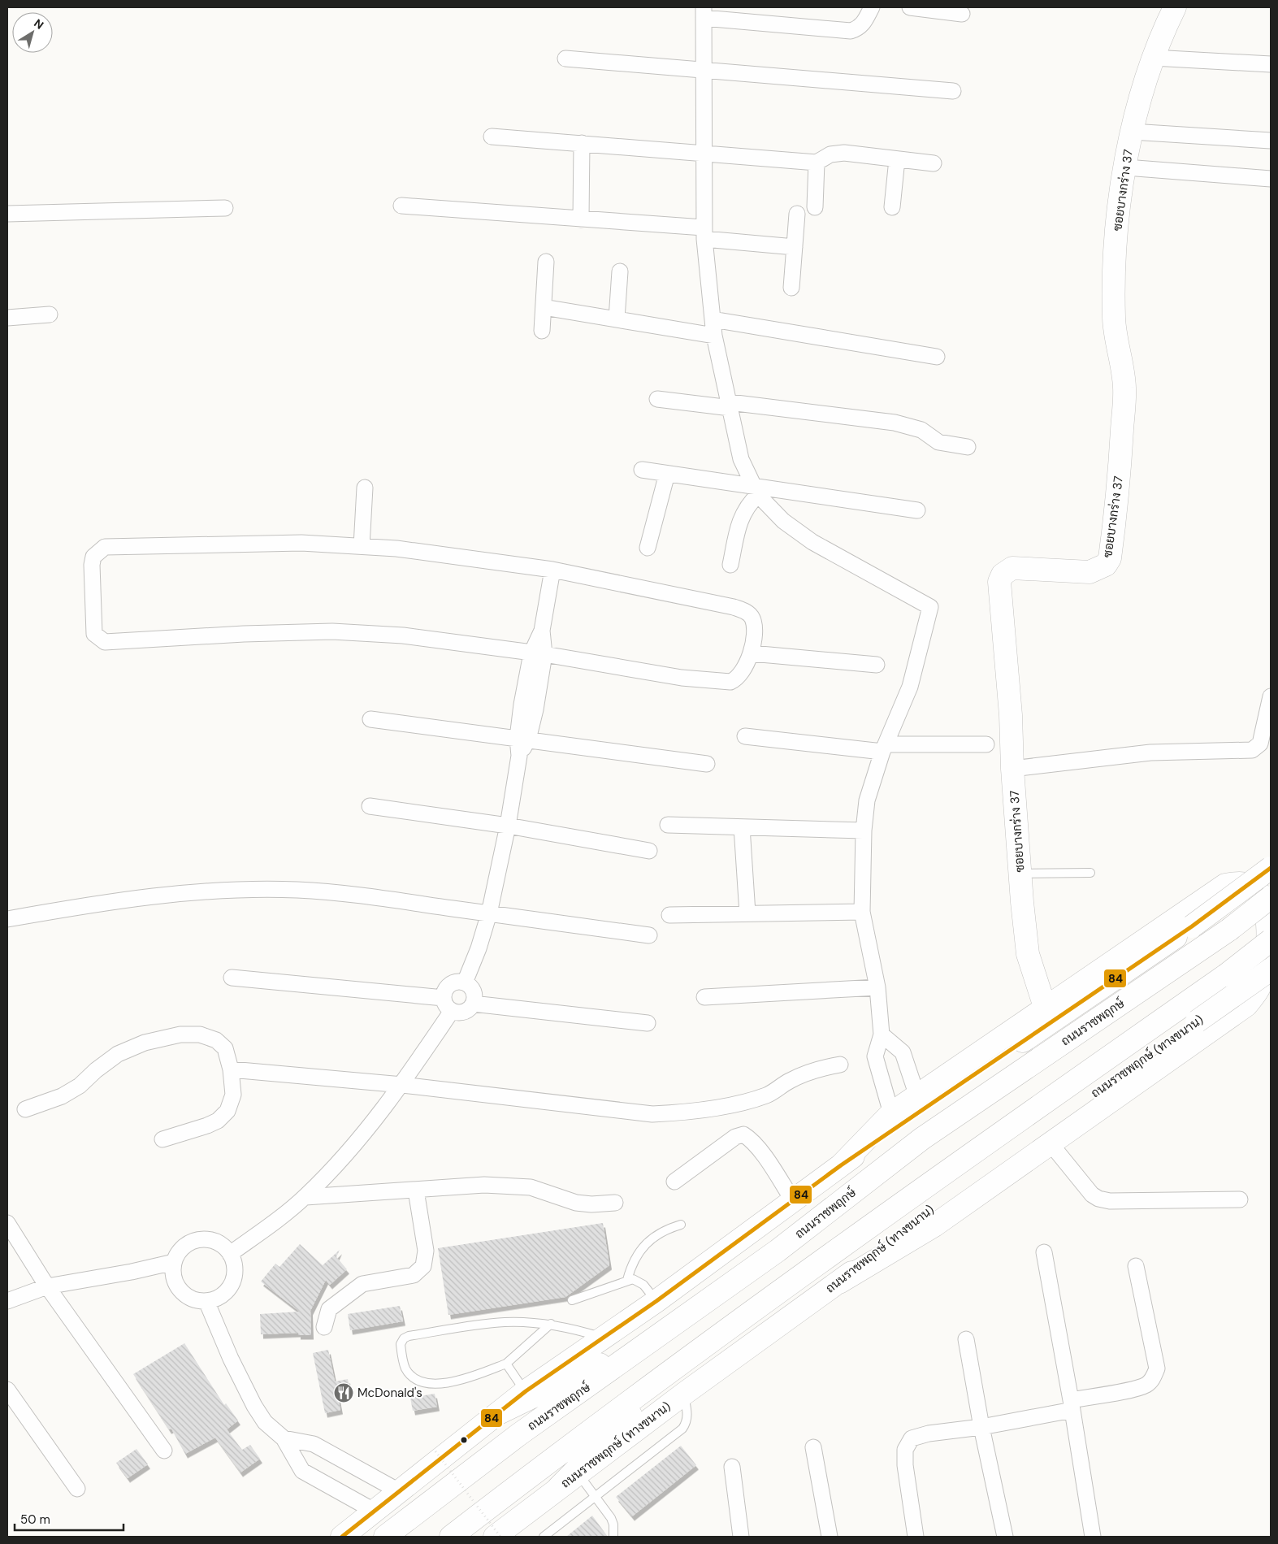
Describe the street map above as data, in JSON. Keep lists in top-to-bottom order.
{
  "streets": {
    "main road": ["ซอยบางกร่าง 37", "ถนนราชพฤกษ์", "ถนนราชพฤกษ์ (ทางขนาน)"]
  },
  "places": {
    "restaurant": ["McDonald's"]
  },
  "lines": ["transit line 84"],
  "scale_bar": "50 m",
  "north": "top right"
}
